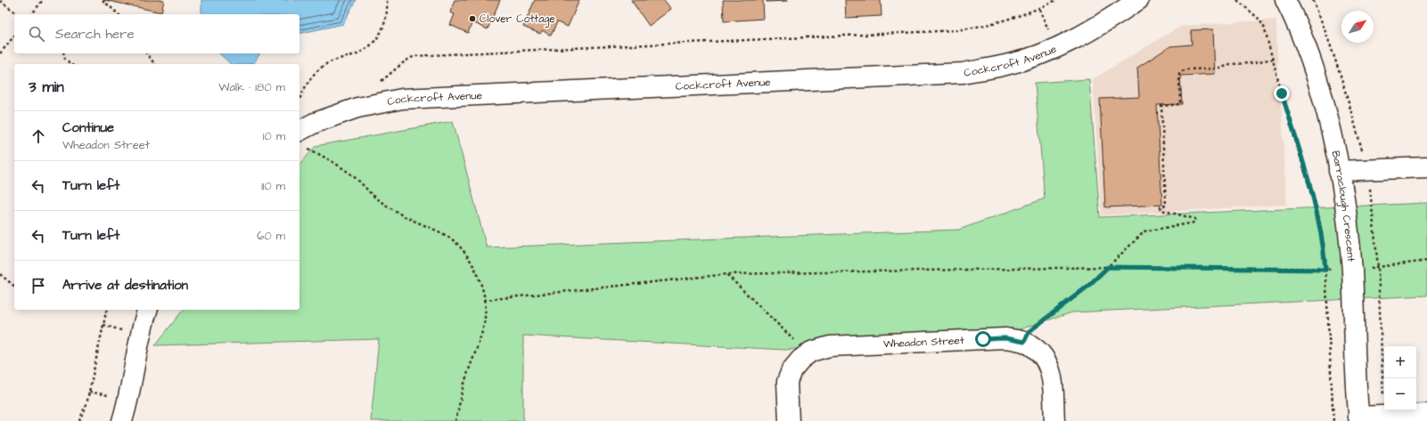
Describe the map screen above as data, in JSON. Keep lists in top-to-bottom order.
{
  "streets": {
    "street": ["Cockcroft Avenue", "Barraclough Crescent", "Wheadon Street"]
  },
  "places": ["Clover Cottage"],
  "north": "top right",
  "page": {
    "search": "Search here",
    "heading": ["3 min", "Walk · 180 m"],
    "list": [
      ["Continue", "Wheadon Street", "10 m"],
      ["Turn left", "110 m"],
      ["Turn left", "60 m"],
      "Arrive at destination"
    ],
    "map_buttons": ["+", "−"]
  }
}
